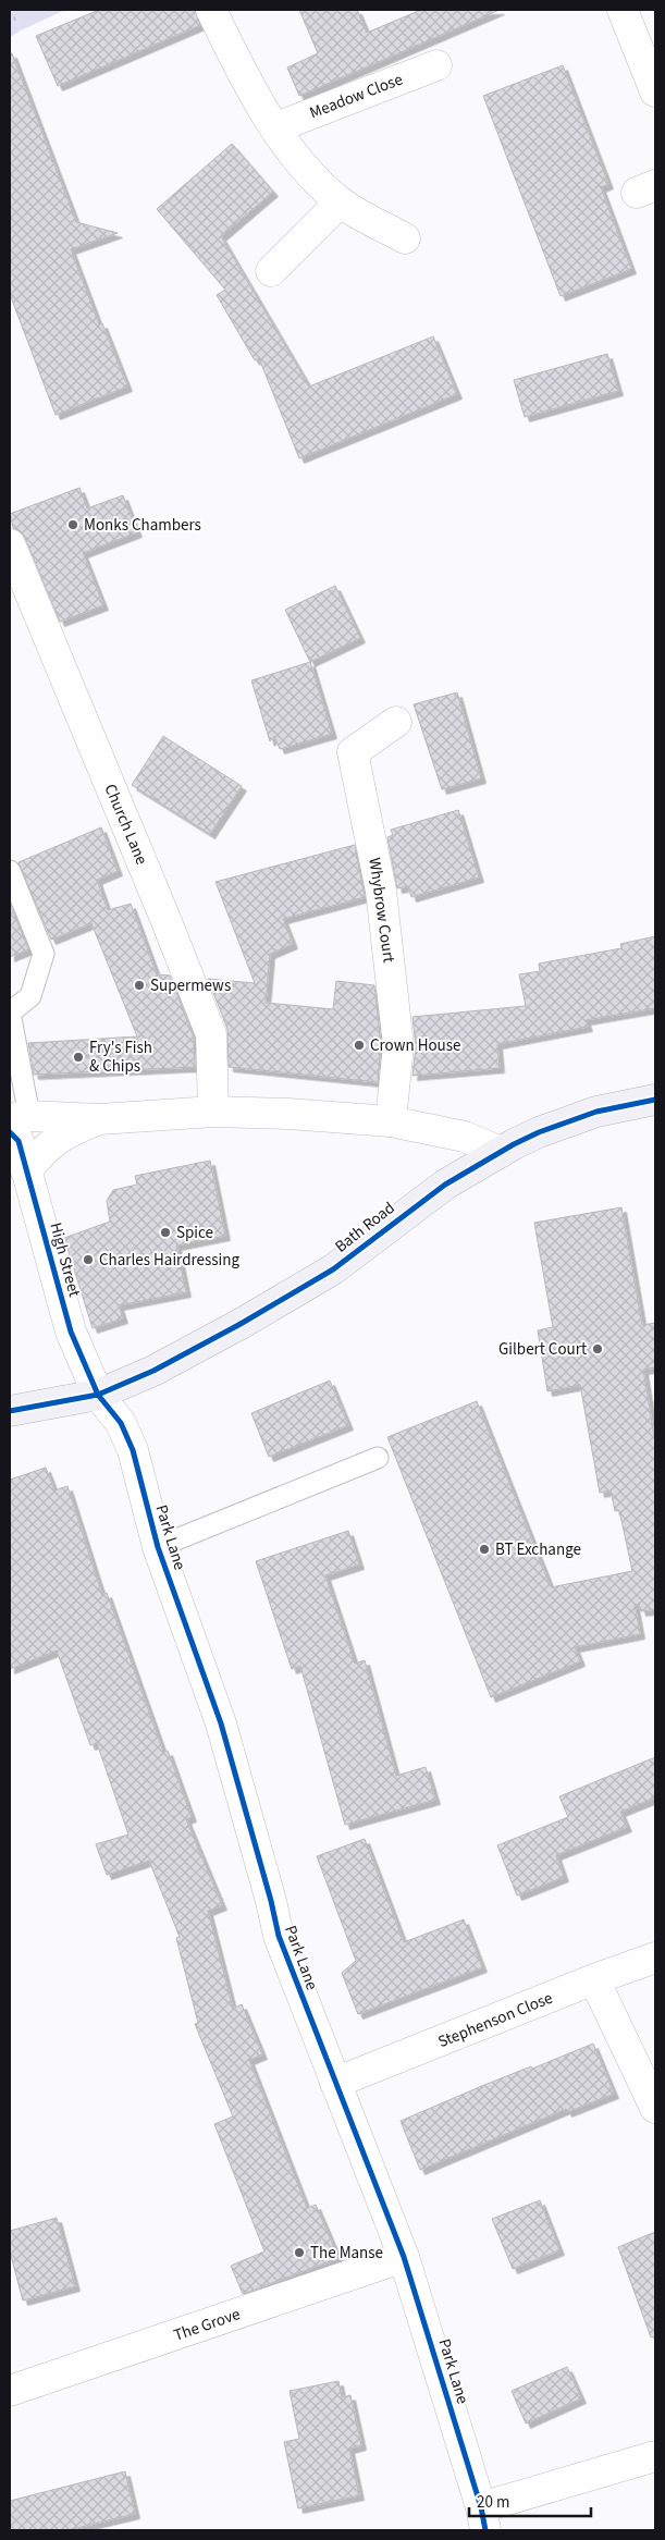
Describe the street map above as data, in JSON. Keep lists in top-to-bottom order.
{
  "streets": {
    "main road": ["Bath Road"],
    "street": [
      "Meadow Close",
      "Church Lane",
      "Whybrow Court",
      "High Street",
      "Park Lane",
      "Stephenson Close",
      "The Grove"
    ]
  },
  "crossings": [
    ["Bath Road", "High Street"],
    ["Bath Road", "Park Lane"],
    ["High Street", "Park Lane"],
    ["Park Lane", "Stephenson Close"],
    ["Park Lane", "The Grove"]
  ],
  "places": [
    "Monks Chambers",
    "Supermews",
    "Crown House",
    "Fry's Fish & Chips",
    "Spice",
    "Charles Hairdressing",
    "Gilbert Court",
    "BT Exchange",
    "The Manse"
  ],
  "scale_bar": "20 m"
}
